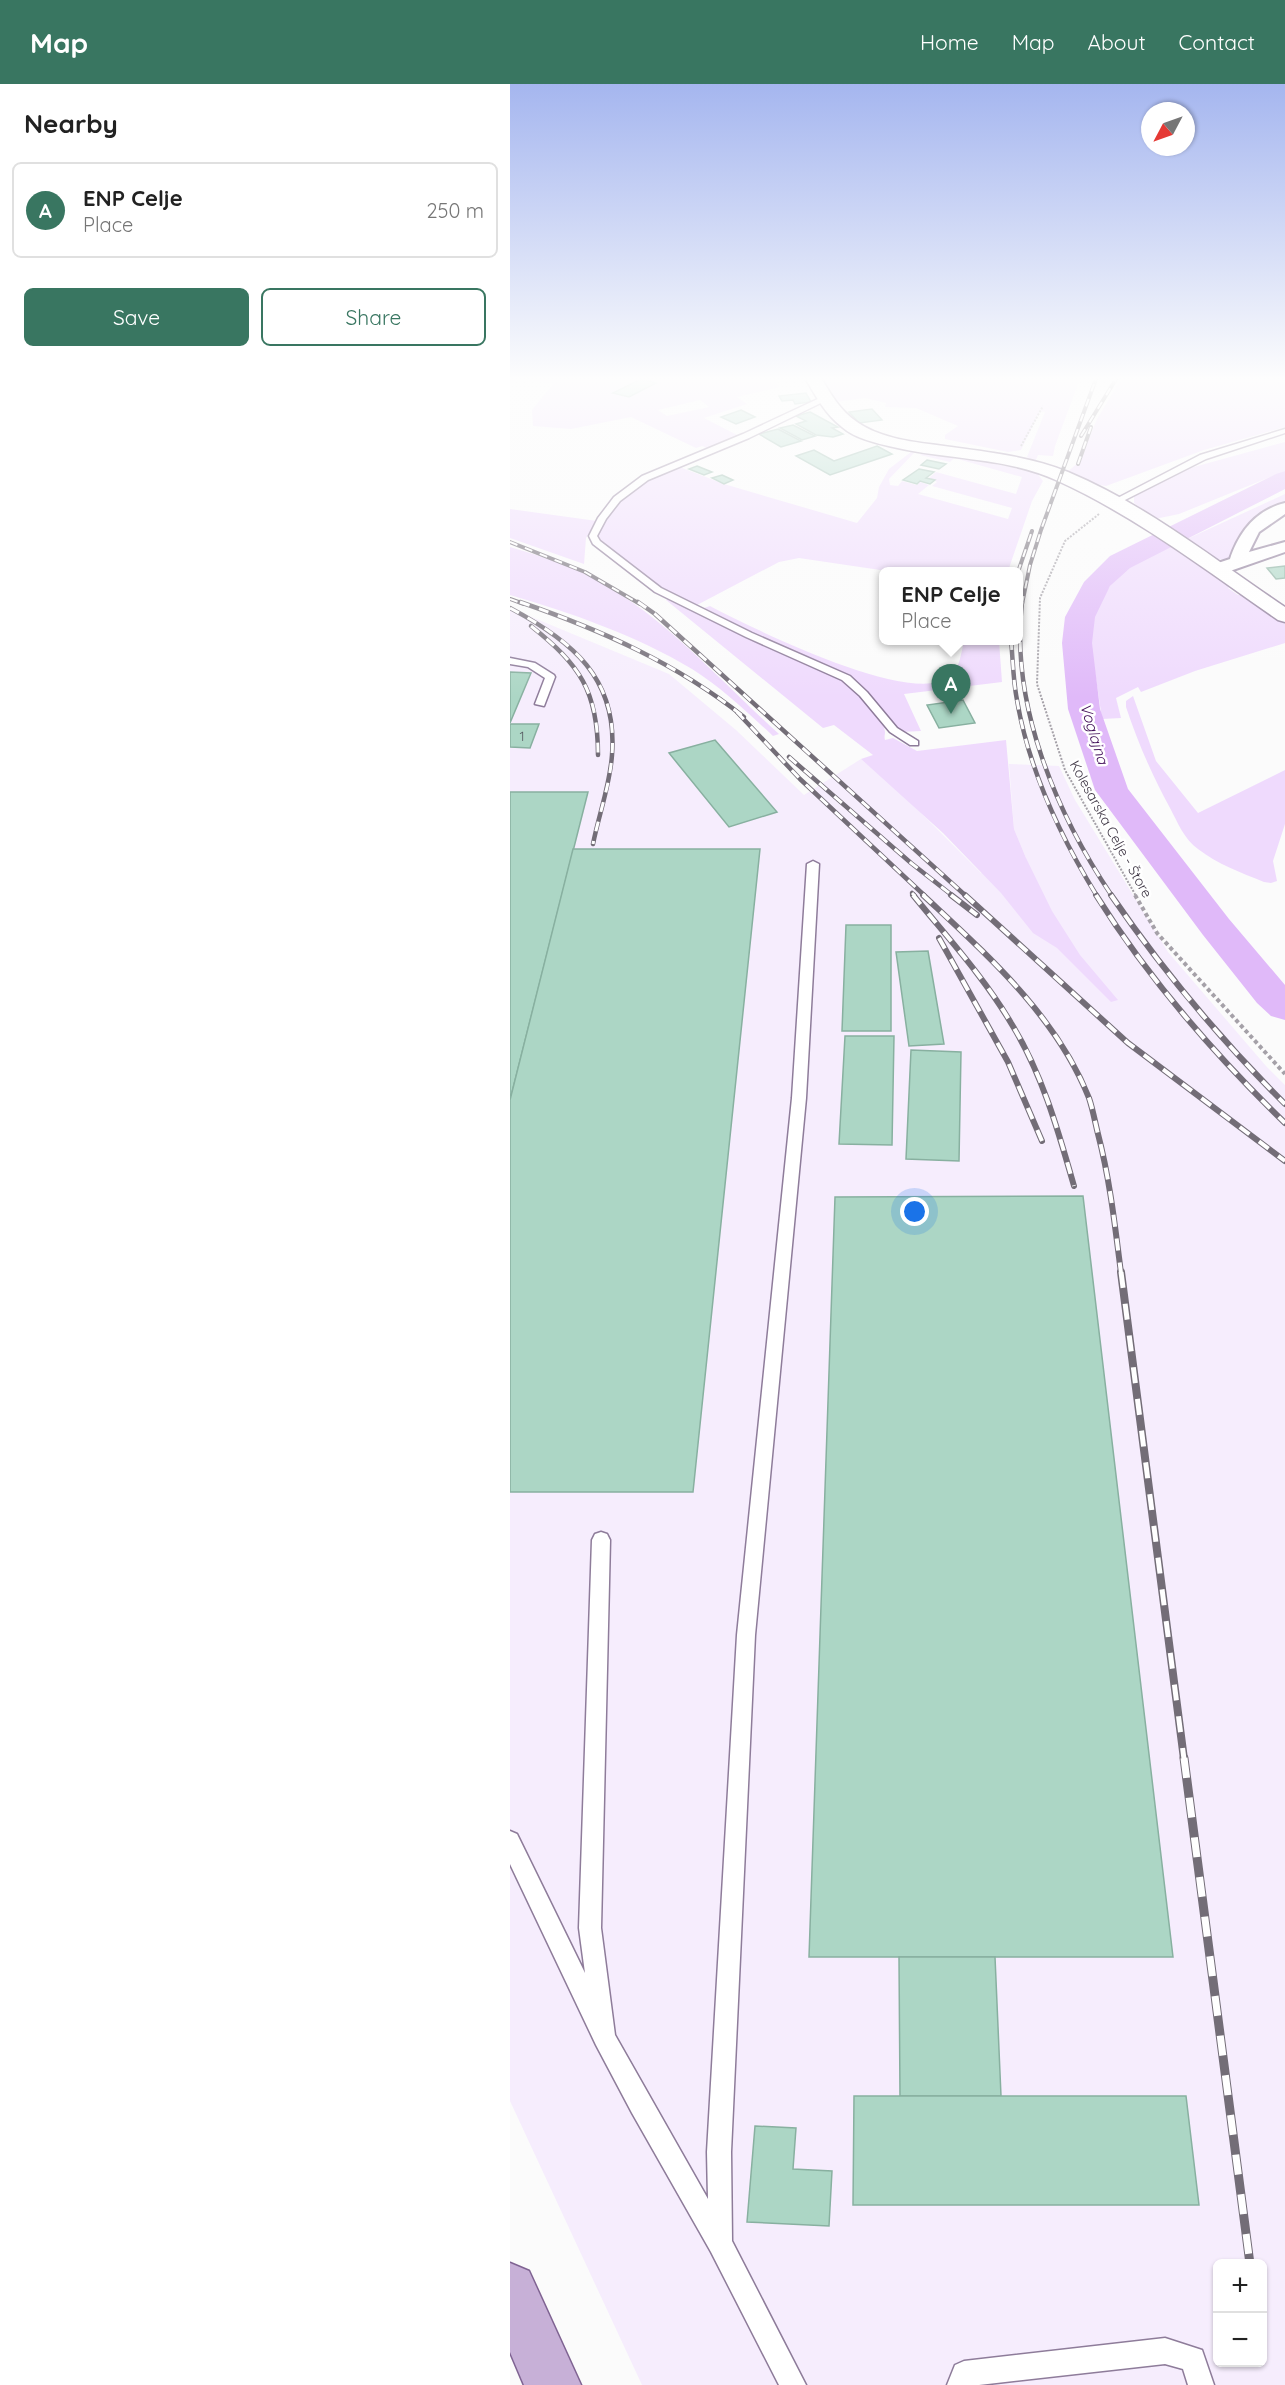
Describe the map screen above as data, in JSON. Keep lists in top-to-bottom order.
{
  "streets": {
    "path": ["Kolesarska Celje - Štore"]
  },
  "water": ["Voglajna"],
  "house_numbers": ["1"],
  "north": "bottom left",
  "page": {
    "header": "Map",
    "nav": [
      "Home",
      "Map",
      "About",
      "Contact"
    ],
    "heading": "Nearby",
    "list": [
      {
        "mark": "A",
        "name": "ENP Celje",
        "note": "Place",
        "value": "250 m"
      }
    ],
    "buttons": ["Save", "Share"],
    "popup": ["ENP Celje", "Place"],
    "pins": "A",
    "map_buttons": ["+", "−"]
  }
}
